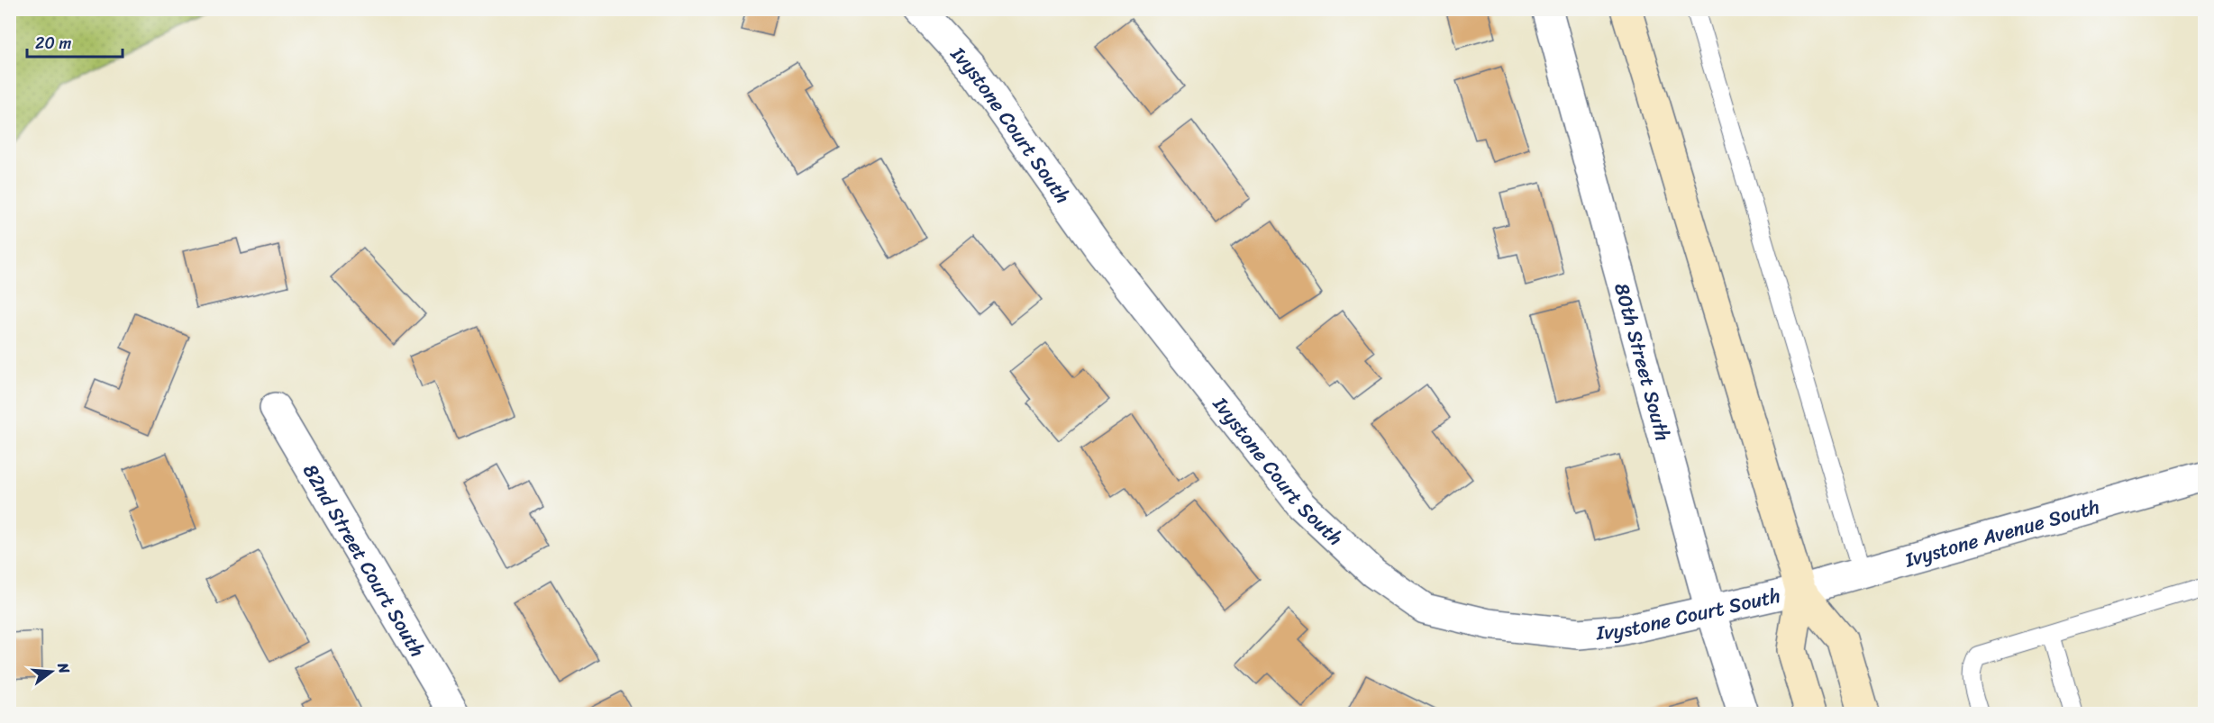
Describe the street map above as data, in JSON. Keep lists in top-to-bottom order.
{
  "streets": {
    "street": [
      "Ivystone Court South",
      "80th Street South",
      "Ivystone Avenue South",
      "82nd Street Court South"
    ]
  },
  "crossings": [
    ["Ivystone Court South", "80th Street South"],
    ["Ivystone Court South", "Ivystone Avenue South"]
  ],
  "scale_bar": "20 m",
  "north": "right"
}
